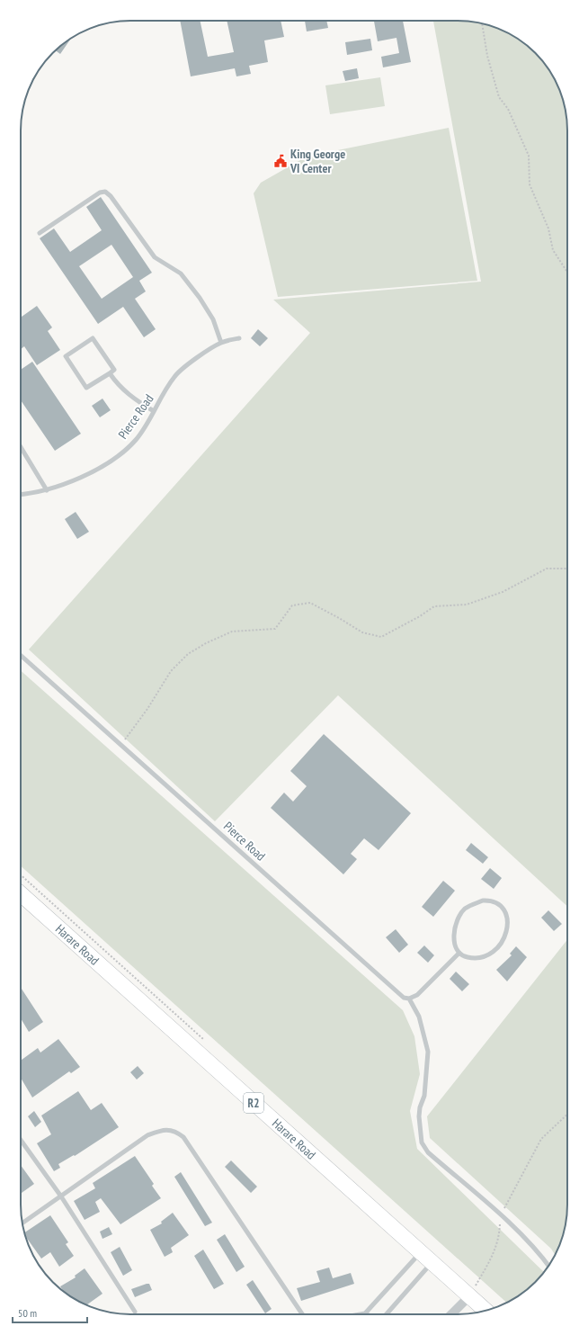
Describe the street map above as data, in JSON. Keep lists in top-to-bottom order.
{
  "streets": {
    "highway": ["Harare Road", "R2"],
    "lane": ["Pierce Road"]
  },
  "places": {
    "public building": ["King George VI Center"]
  },
  "scale_bar": "50 m"
}
